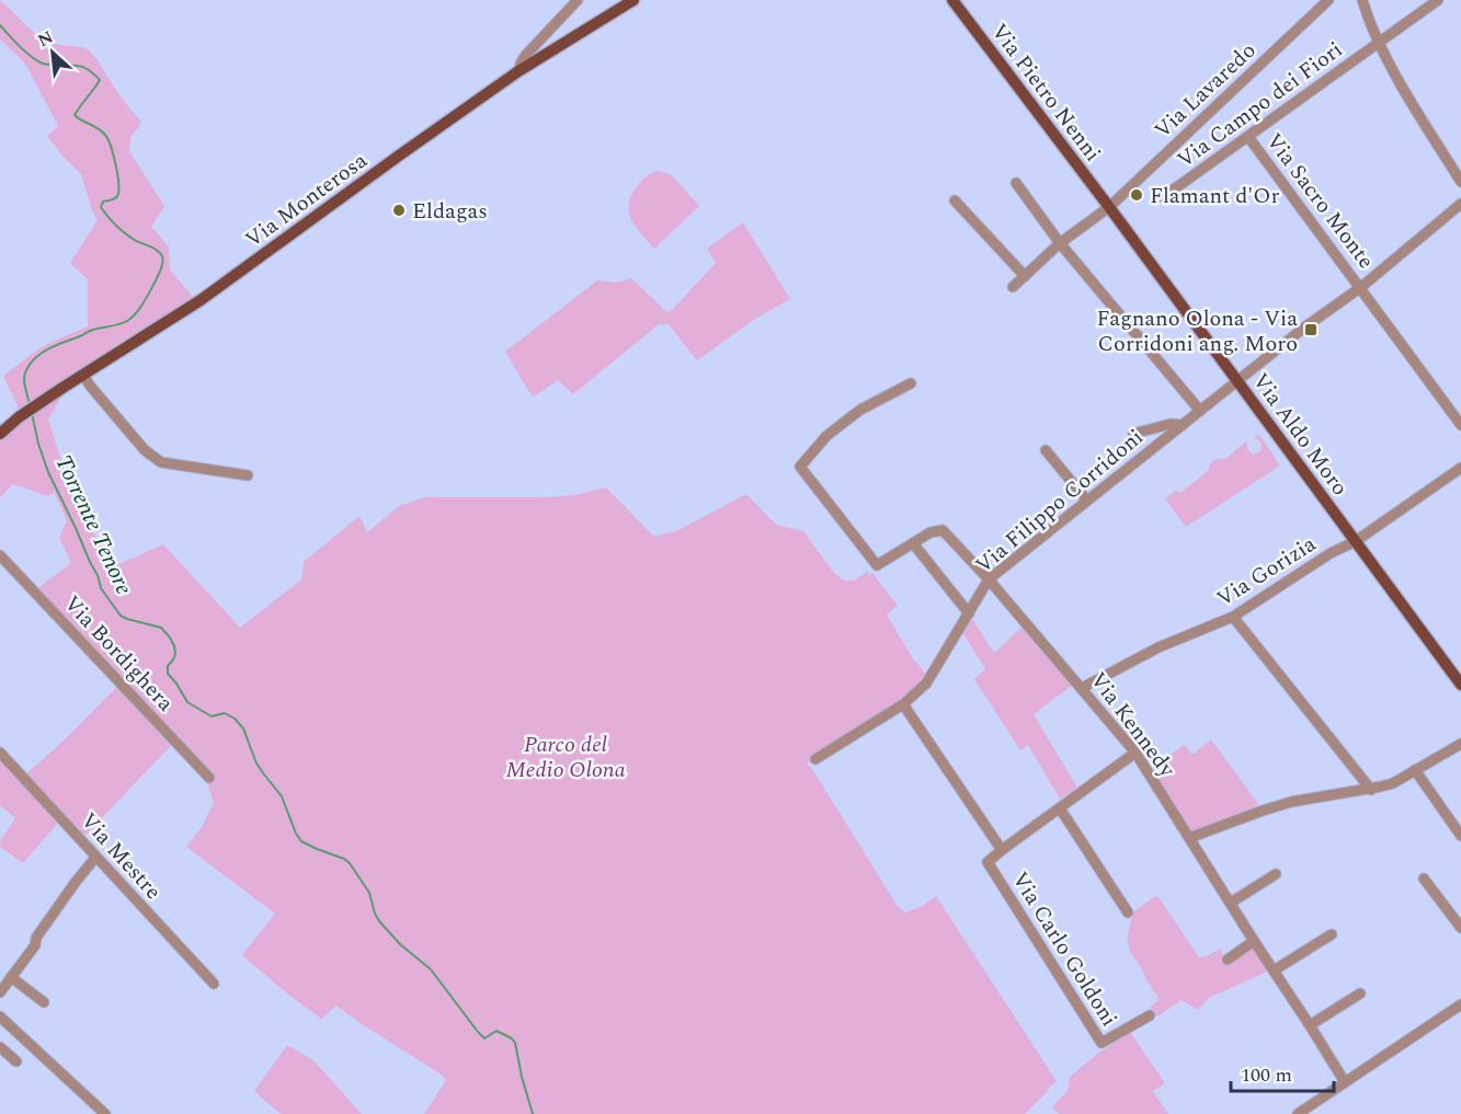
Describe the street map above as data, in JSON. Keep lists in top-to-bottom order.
{
  "streets": {
    "main road": ["Via Pietro Nenni", "Via Monterosa", "Via Aldo Moro"],
    "street": [
      "Via Lavaredo",
      "Via Campo dei Fiori",
      "Via Sacro Monte",
      "Via Filippo Corridoni",
      "Via Gorizia",
      "Via Bordighera",
      "Via Kennedy",
      "Via Mestre",
      "Via Carlo Goldoni"
    ]
  },
  "crossings": [
    ["Via Lavaredo", "Via Pietro Nenni"],
    ["Via Lavaredo", "Via Aldo Moro"],
    ["Via Pietro Nenni", "Via Aldo Moro"],
    ["Via Campo dei Fiori", "Via Sacro Monte"],
    ["Via Sacro Monte", "Via Filippo Corridoni"],
    ["Via Aldo Moro", "Via Filippo Corridoni"],
    ["Via Aldo Moro", "Via Gorizia"],
    ["Via Filippo Corridoni", "Via Kennedy"],
    ["Via Gorizia", "Via Kennedy"]
  ],
  "water": ["Torrente Tenore"],
  "parks": ["Parco del Medio Olona"],
  "places": {
    "other": ["Flamant d'Or", "Eldagas"],
    "transit": ["Fagnano Olona - Via Corridoni ang. Moro"]
  },
  "scale_bar": "100 m",
  "north": "top left"
}
